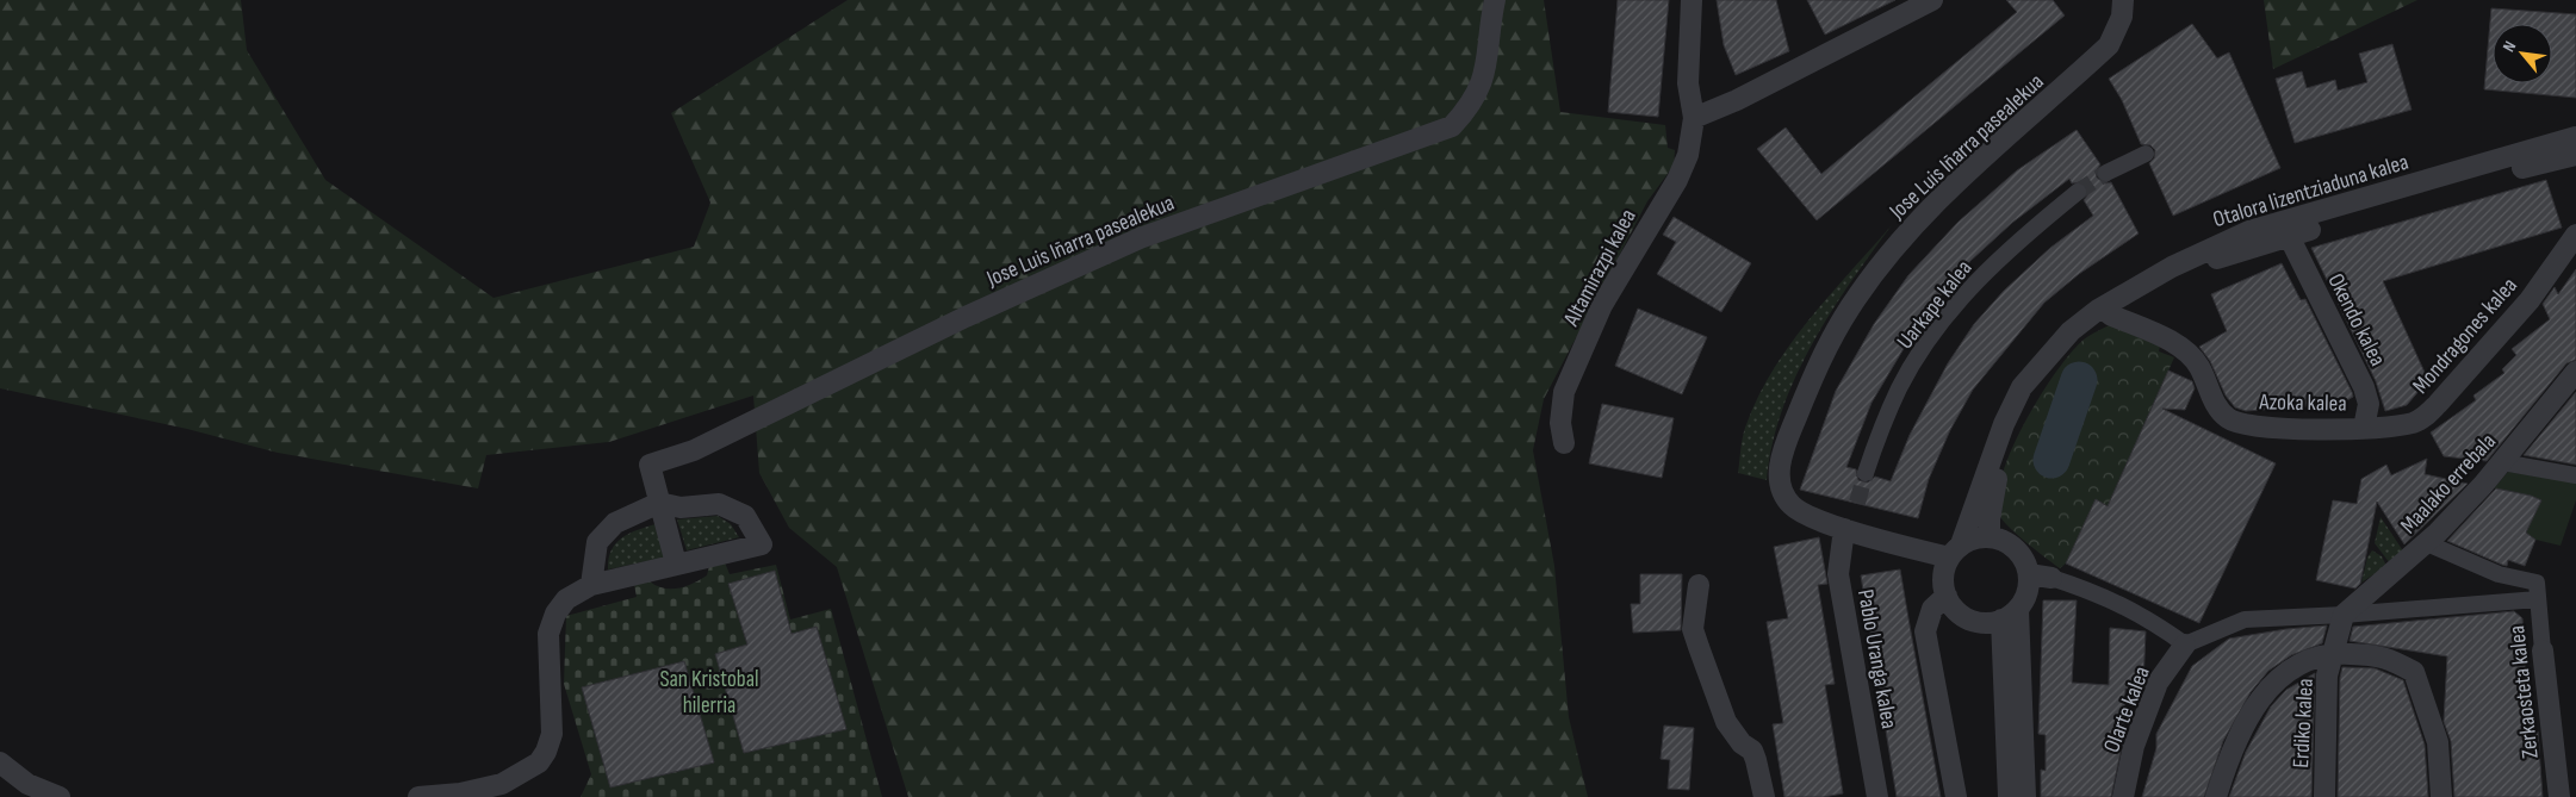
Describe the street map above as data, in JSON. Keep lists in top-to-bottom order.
{
  "streets": {
    "street": [
      "Jose Luis Iñarra pasealekua",
      "Otalora lizentziaduna kalea",
      "Altamirazpi kalea",
      "Uarkape kalea",
      "Okendo kalea",
      "Mondragones kalea",
      "Azoka kalea",
      "Maalako errebala",
      "Pablo Uranga kalea",
      "Zerkaosteta kalea",
      "Olarte kalea",
      "Erdiko kalea"
    ]
  },
  "crossings": [
    ["Jose Luis Iñarra pasealekua", "Pablo Uranga kalea"],
    ["Otalora lizentziaduna kalea", "Okendo kalea"],
    ["Otalora lizentziaduna kalea", "Azoka kalea"],
    ["Okendo kalea", "Mondragones kalea"],
    ["Okendo kalea", "Azoka kalea"],
    ["Mondragones kalea", "Azoka kalea"],
    ["Maalako errebala", "Zerkaosteta kalea"],
    ["Maalako errebala", "Erdiko kalea"]
  ],
  "parks": ["San Kristobal hilerria"],
  "north": "top left"
}
